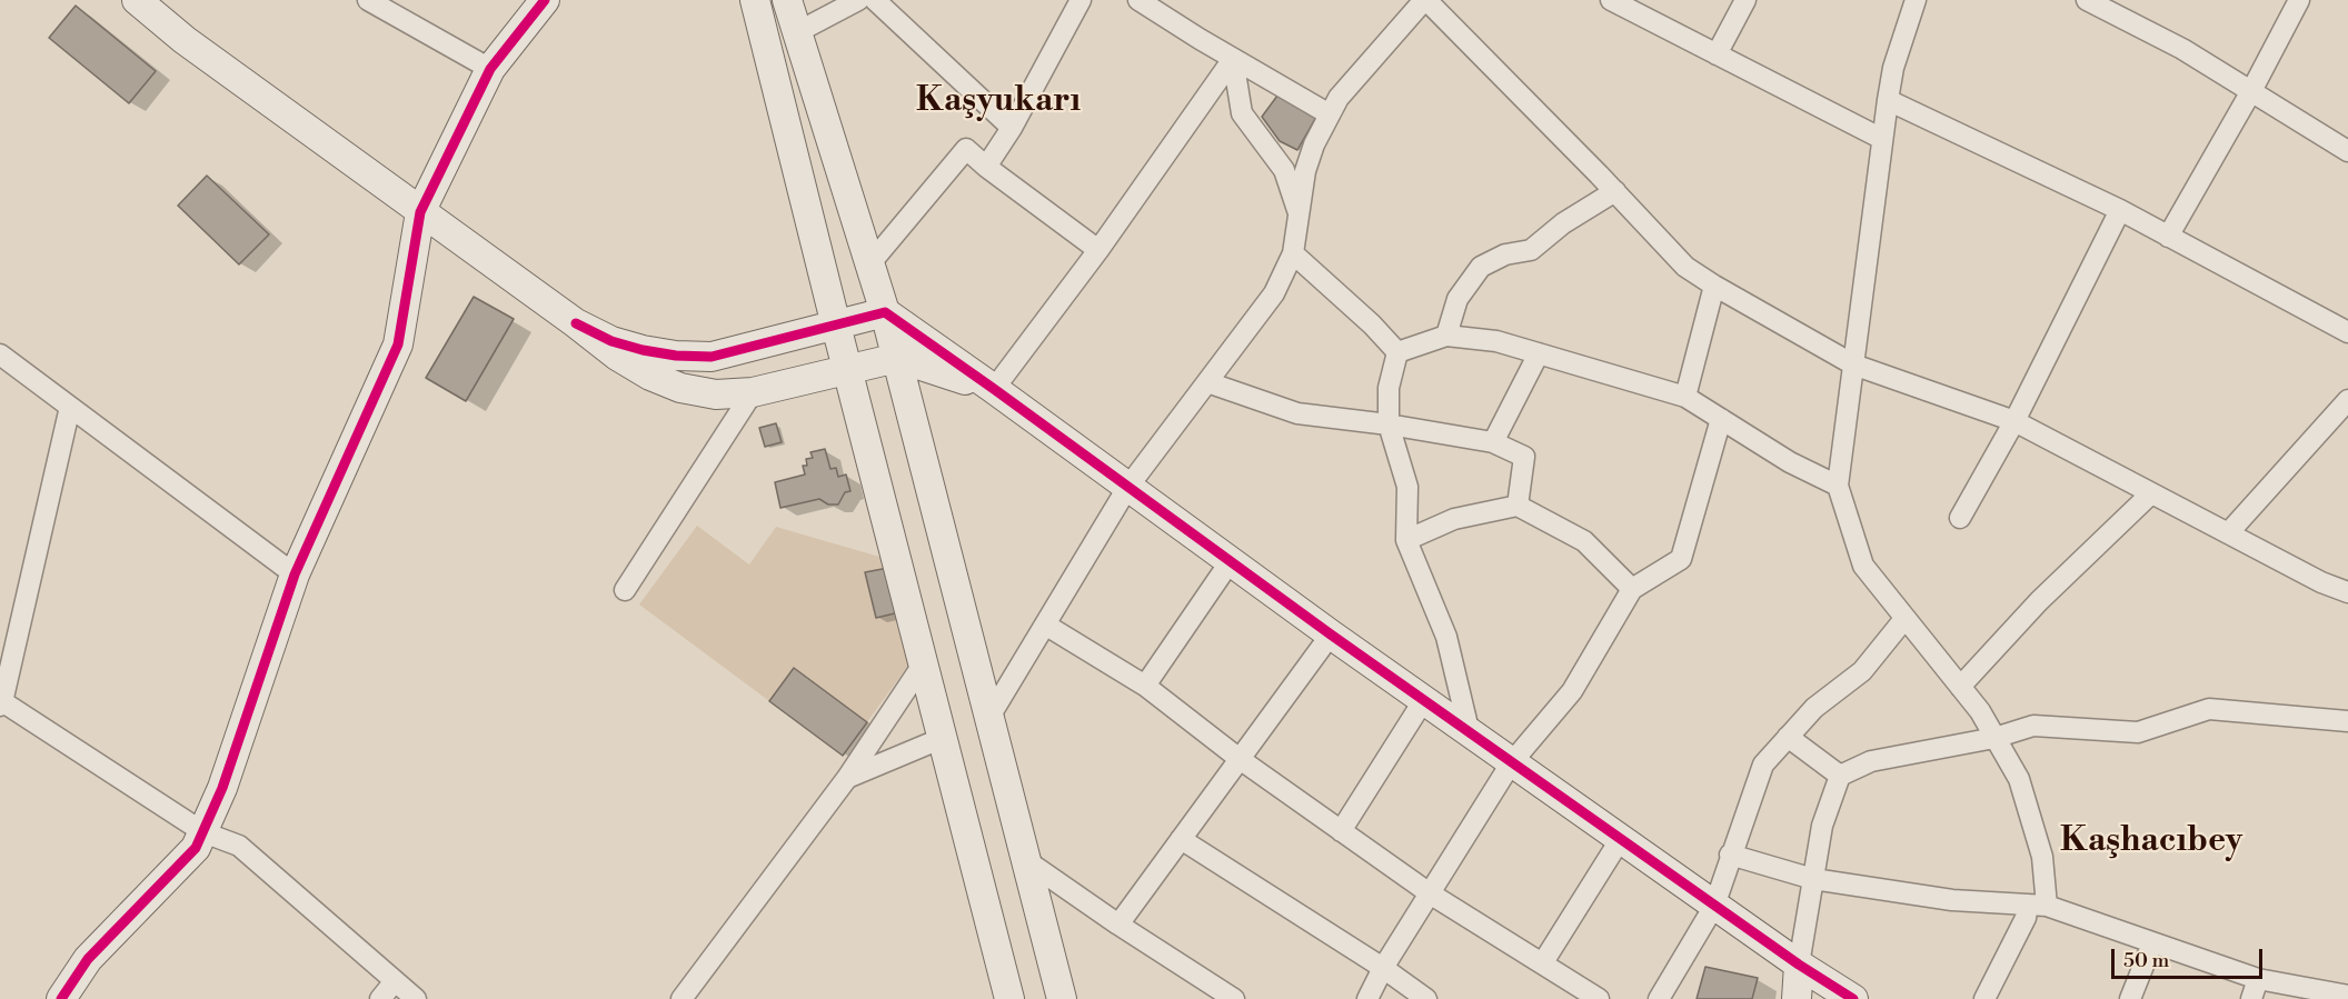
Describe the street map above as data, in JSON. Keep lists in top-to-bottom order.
{
  "districts": ["Kaşyukarı", "Kaşhacıbey"],
  "scale_bar": "50 m"
}
